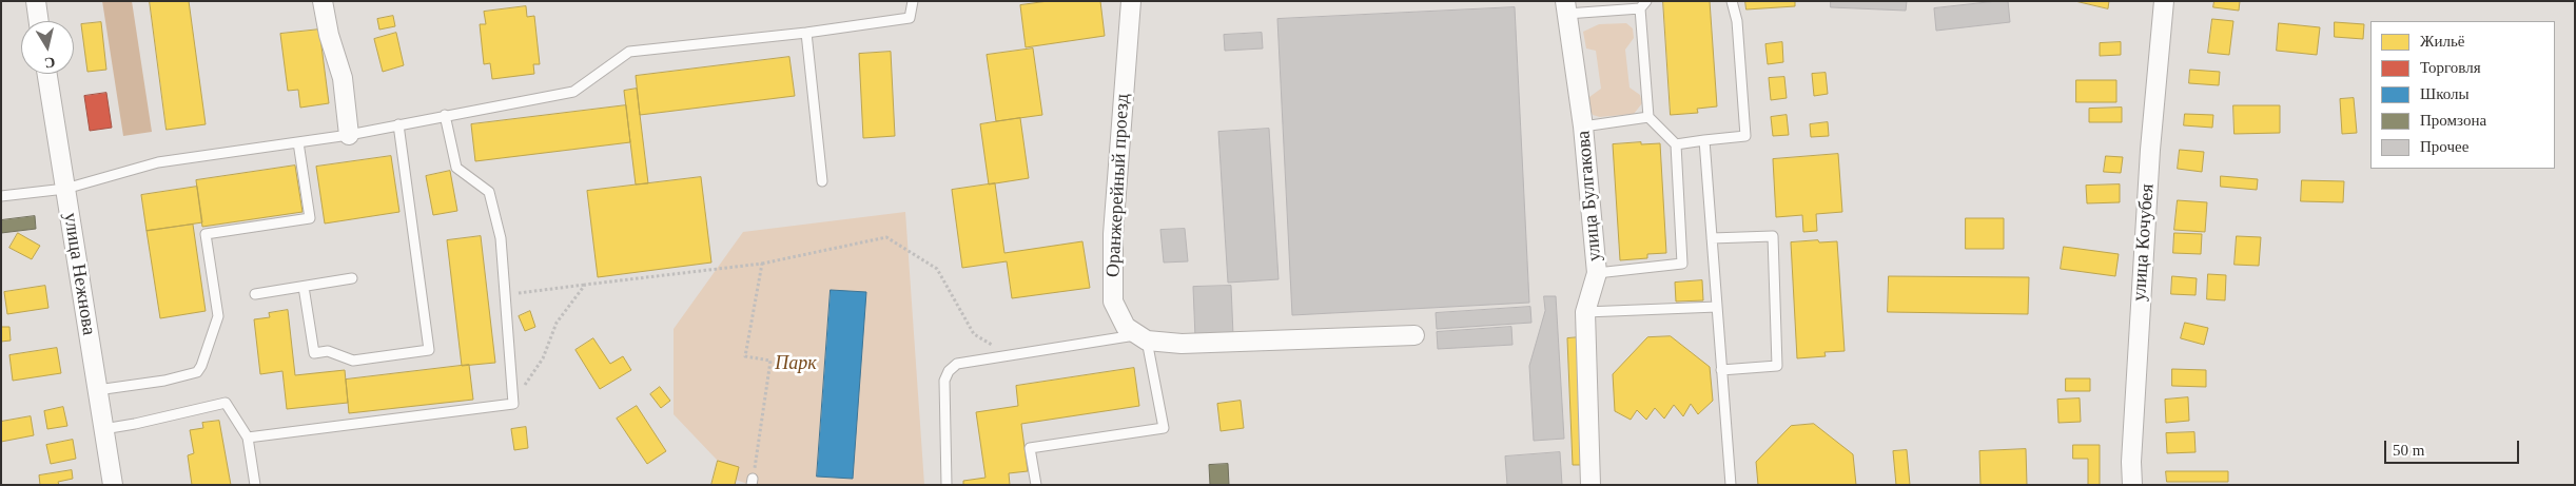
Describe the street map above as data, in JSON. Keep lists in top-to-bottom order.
{
  "streets": {
    "street": [
      "Оранжерейный проезд",
      "улица Булгакова",
      "улица Кочубея",
      "улица Нежнова"
    ]
  },
  "parks": ["Парк"],
  "legend": [
    "Жильё",
    "Торговля",
    "Школы",
    "Промзона",
    "Прочее"
  ],
  "scale_bar": "50 m",
  "north": "bottom"
}
